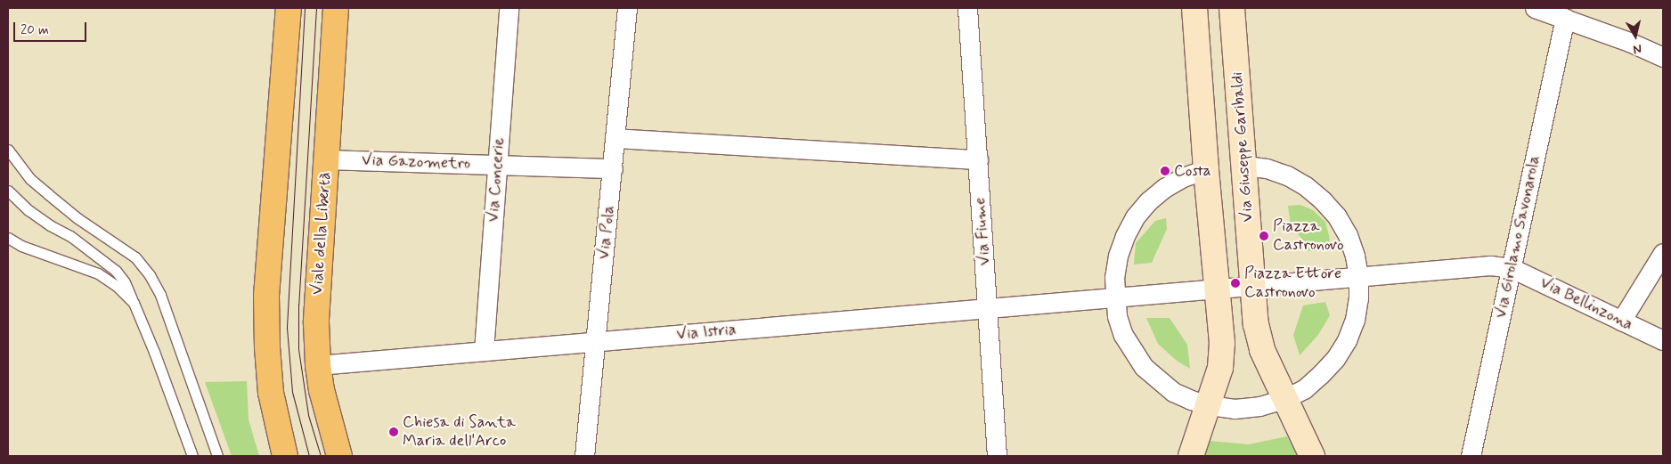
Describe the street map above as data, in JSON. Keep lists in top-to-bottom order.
{
  "streets": {
    "main road": ["Viale della Libertà"],
    "street": [
      "Via Giuseppe Garibaldi",
      "Via Gazometro",
      "Via Concerie",
      "Via Fiume",
      "Via Pola",
      "Via Girolamo Savonarola",
      "Via Bellinzona",
      "Via Istria"
    ]
  },
  "crossings": [
    ["Via Giuseppe Garibaldi", "Via Bellinzona"],
    ["Via Gazometro", "Via Concerie"],
    ["Via Gazometro", "Via Pola"],
    ["Via Gazometro", "Viale della Libertà"],
    ["Via Concerie", "Via Istria"],
    ["Via Fiume", "Via Istria"],
    ["Via Pola", "Via Istria"],
    ["Viale della Libertà", "Via Istria"],
    ["Via Girolamo Savonarola", "Via Bellinzona"],
    ["Via Bellinzona", "Via Istria"]
  ],
  "places": [
    "Costa",
    "Piazza Castronovo",
    "Piazza Ettore Castronovo",
    "Chiesa di Santa Maria dell'Arco"
  ],
  "scale_bar": "20 m",
  "north": "bottom"
}
